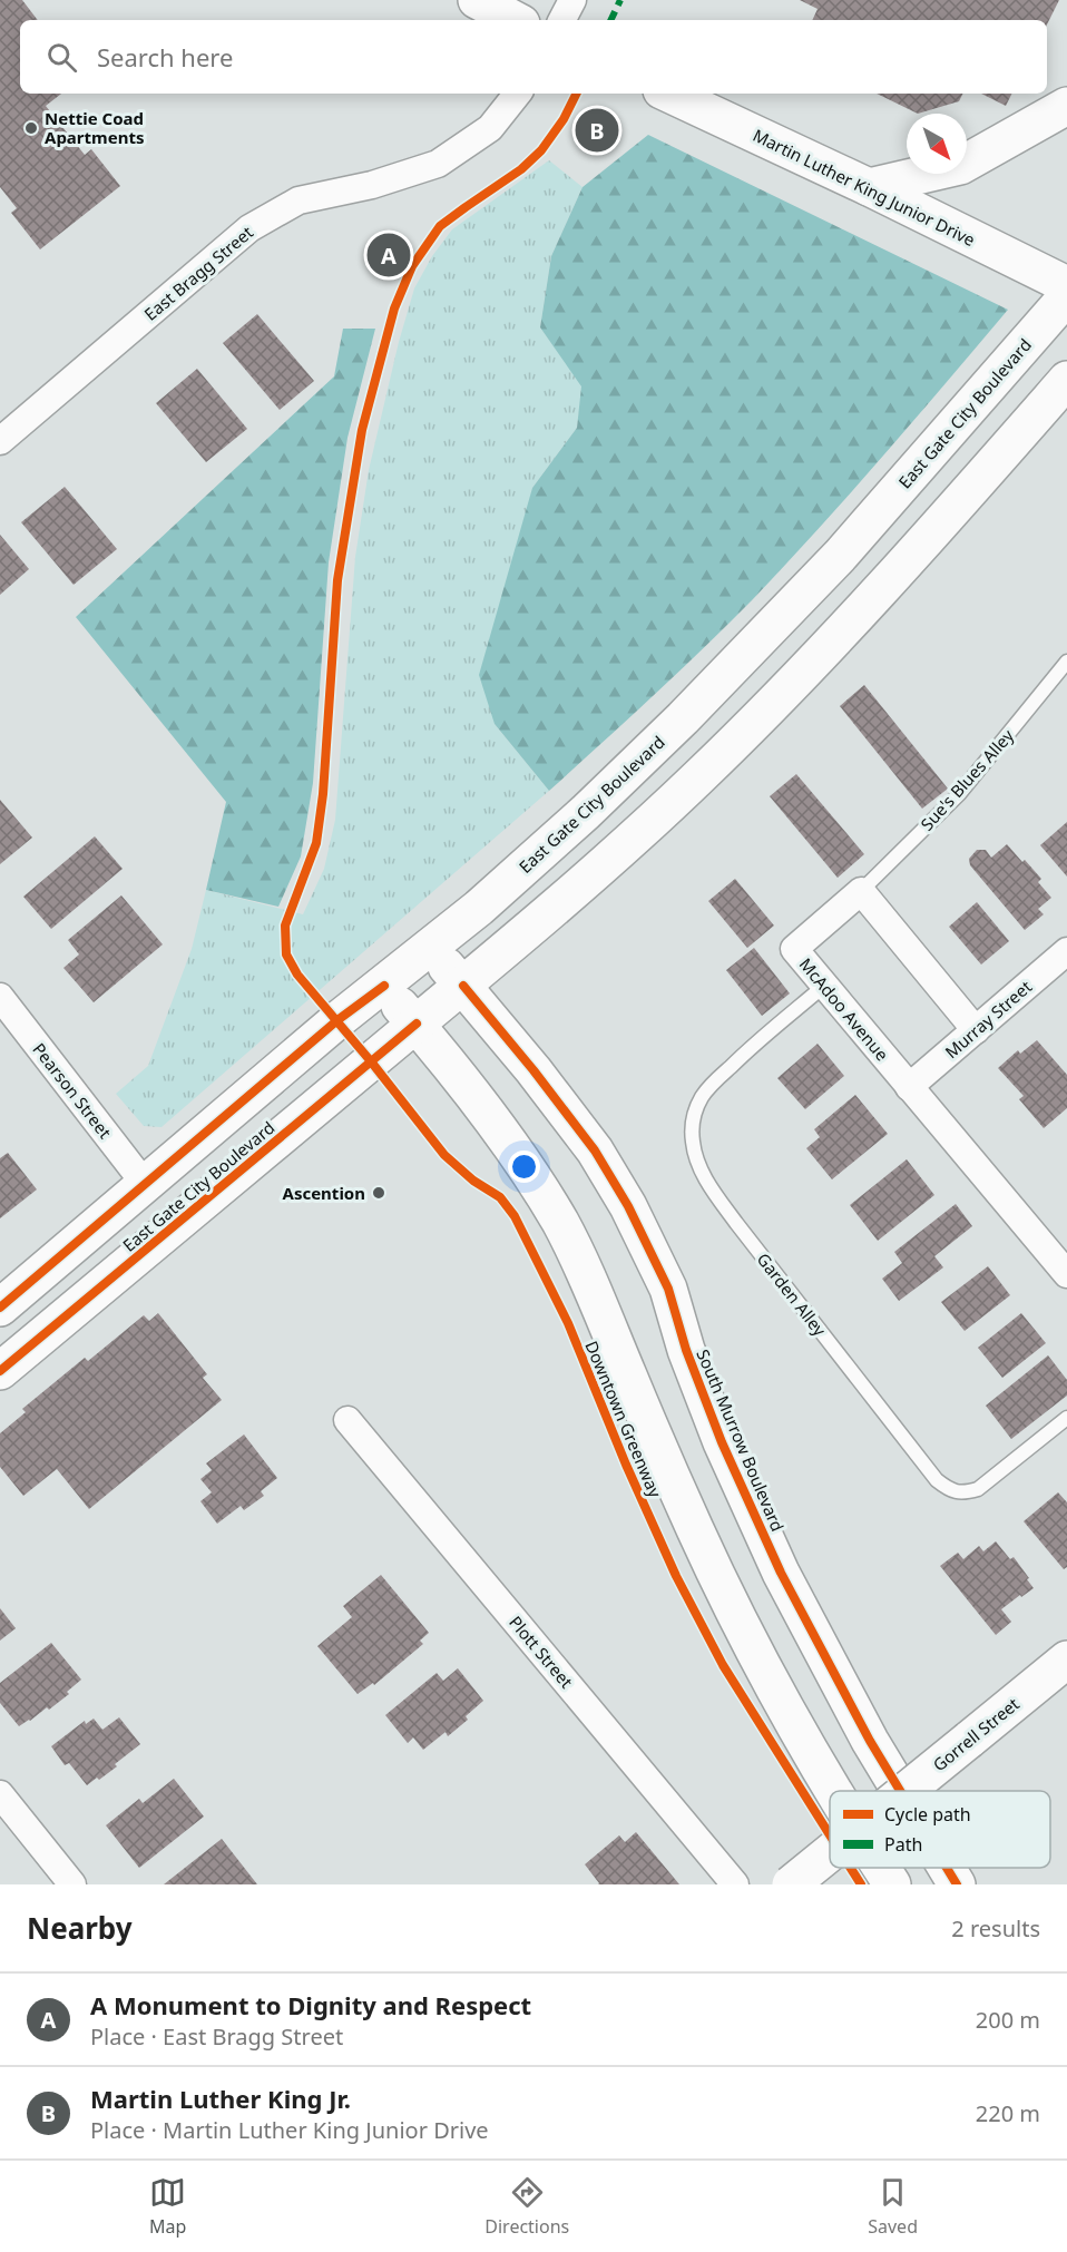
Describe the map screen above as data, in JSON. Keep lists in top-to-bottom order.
{
  "streets": {
    "main road": [
      "Martin Luther King Junior Drive",
      "East Gate City Boulevard",
      "South Murrow Boulevard",
      "Gorrell Street"
    ],
    "street": [
      "East Bragg Street",
      "McAdoo Avenue",
      "Murray Street",
      "Pearson Street",
      "Plott Street"
    ],
    "lane": ["Sue's Blues Alley", "Garden Alley"],
    "cycle path": ["Downtown Greenway"]
  },
  "crossings": [
    ["East Gate City Boulevard", "Pearson Street"],
    ["East Gate City Boulevard", "South Murrow Boulevard"],
    ["Sue's Blues Alley", "McAdoo Avenue"],
    ["McAdoo Avenue", "Murray Street"],
    ["McAdoo Avenue", "Garden Alley"]
  ],
  "places": ["Nettie Coad Apartments", "Ascention"],
  "legend": ["Cycle path", "Path"],
  "north": "bottom right",
  "page": {
    "search": "Search here",
    "pins": ["B", "A"],
    "heading": ["Nearby", "2 results"],
    "list": [
      {
        "mark": "A",
        "name": "A Monument to Dignity and Respect",
        "note": "Place · East Bragg Street",
        "value": "200 m"
      },
      {
        "mark": "B",
        "name": "Martin Luther King Jr.",
        "note": "Place · Martin Luther King Junior Drive",
        "value": "220 m"
      }
    ],
    "nav": ["Map", "Directions", "Saved"]
  }
}
